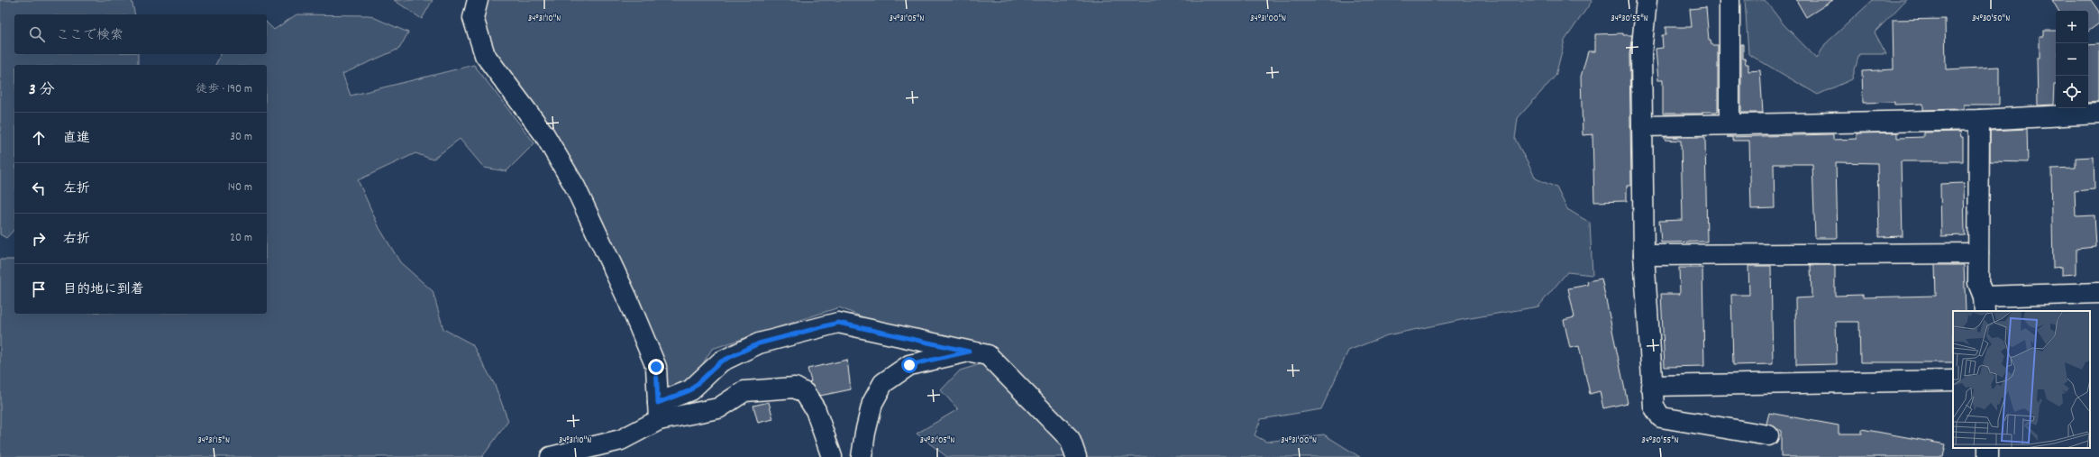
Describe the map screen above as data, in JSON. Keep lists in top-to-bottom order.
{
  "page": {
    "map_buttons": ["+", "−"],
    "search": "ここで検索",
    "heading": ["3 分", "徒歩 · 190 m"],
    "list": [
      ["直進", "30 m"],
      ["左折", "140 m"],
      ["右折", "20 m"],
      "目的地に到着"
    ]
  },
  "coordinates": [
    "34°31'10\"N",
    "34°31'05\"N",
    "34°31'00\"N",
    "34°30'55\"N",
    "34°30'50\"N",
    "34°31'15\"N"
  ]
}
